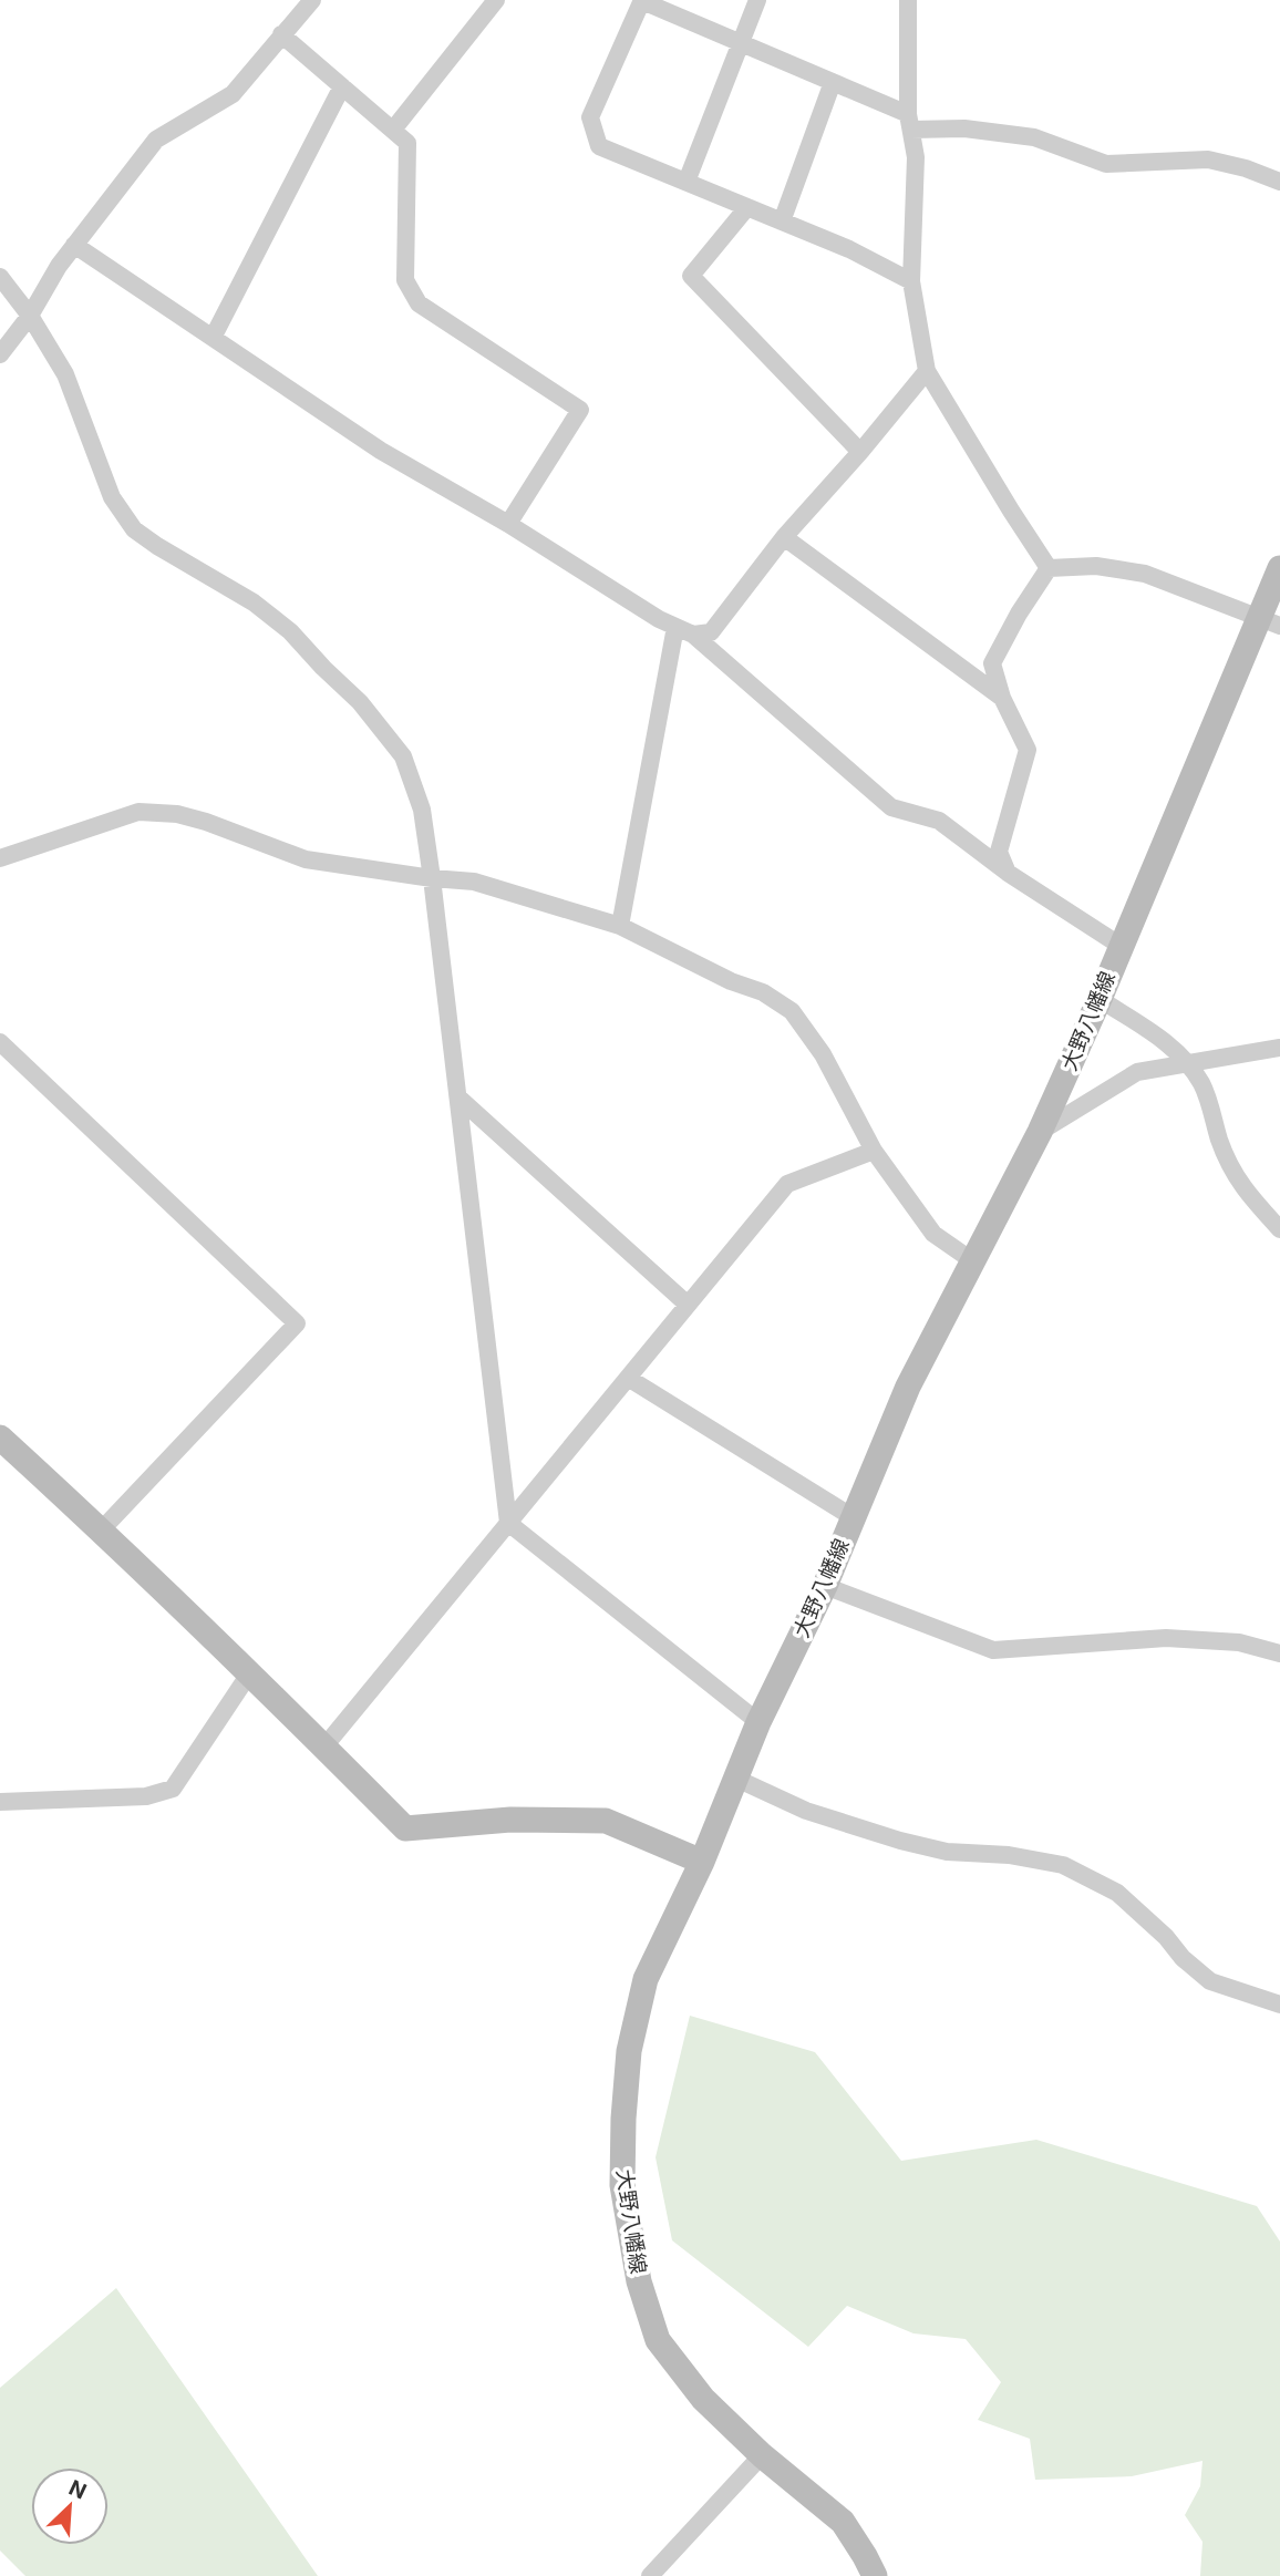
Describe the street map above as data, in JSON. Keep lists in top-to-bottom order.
{
  "streets": {
    "main road": ["大野八幡線"]
  },
  "north": "top right"
}
